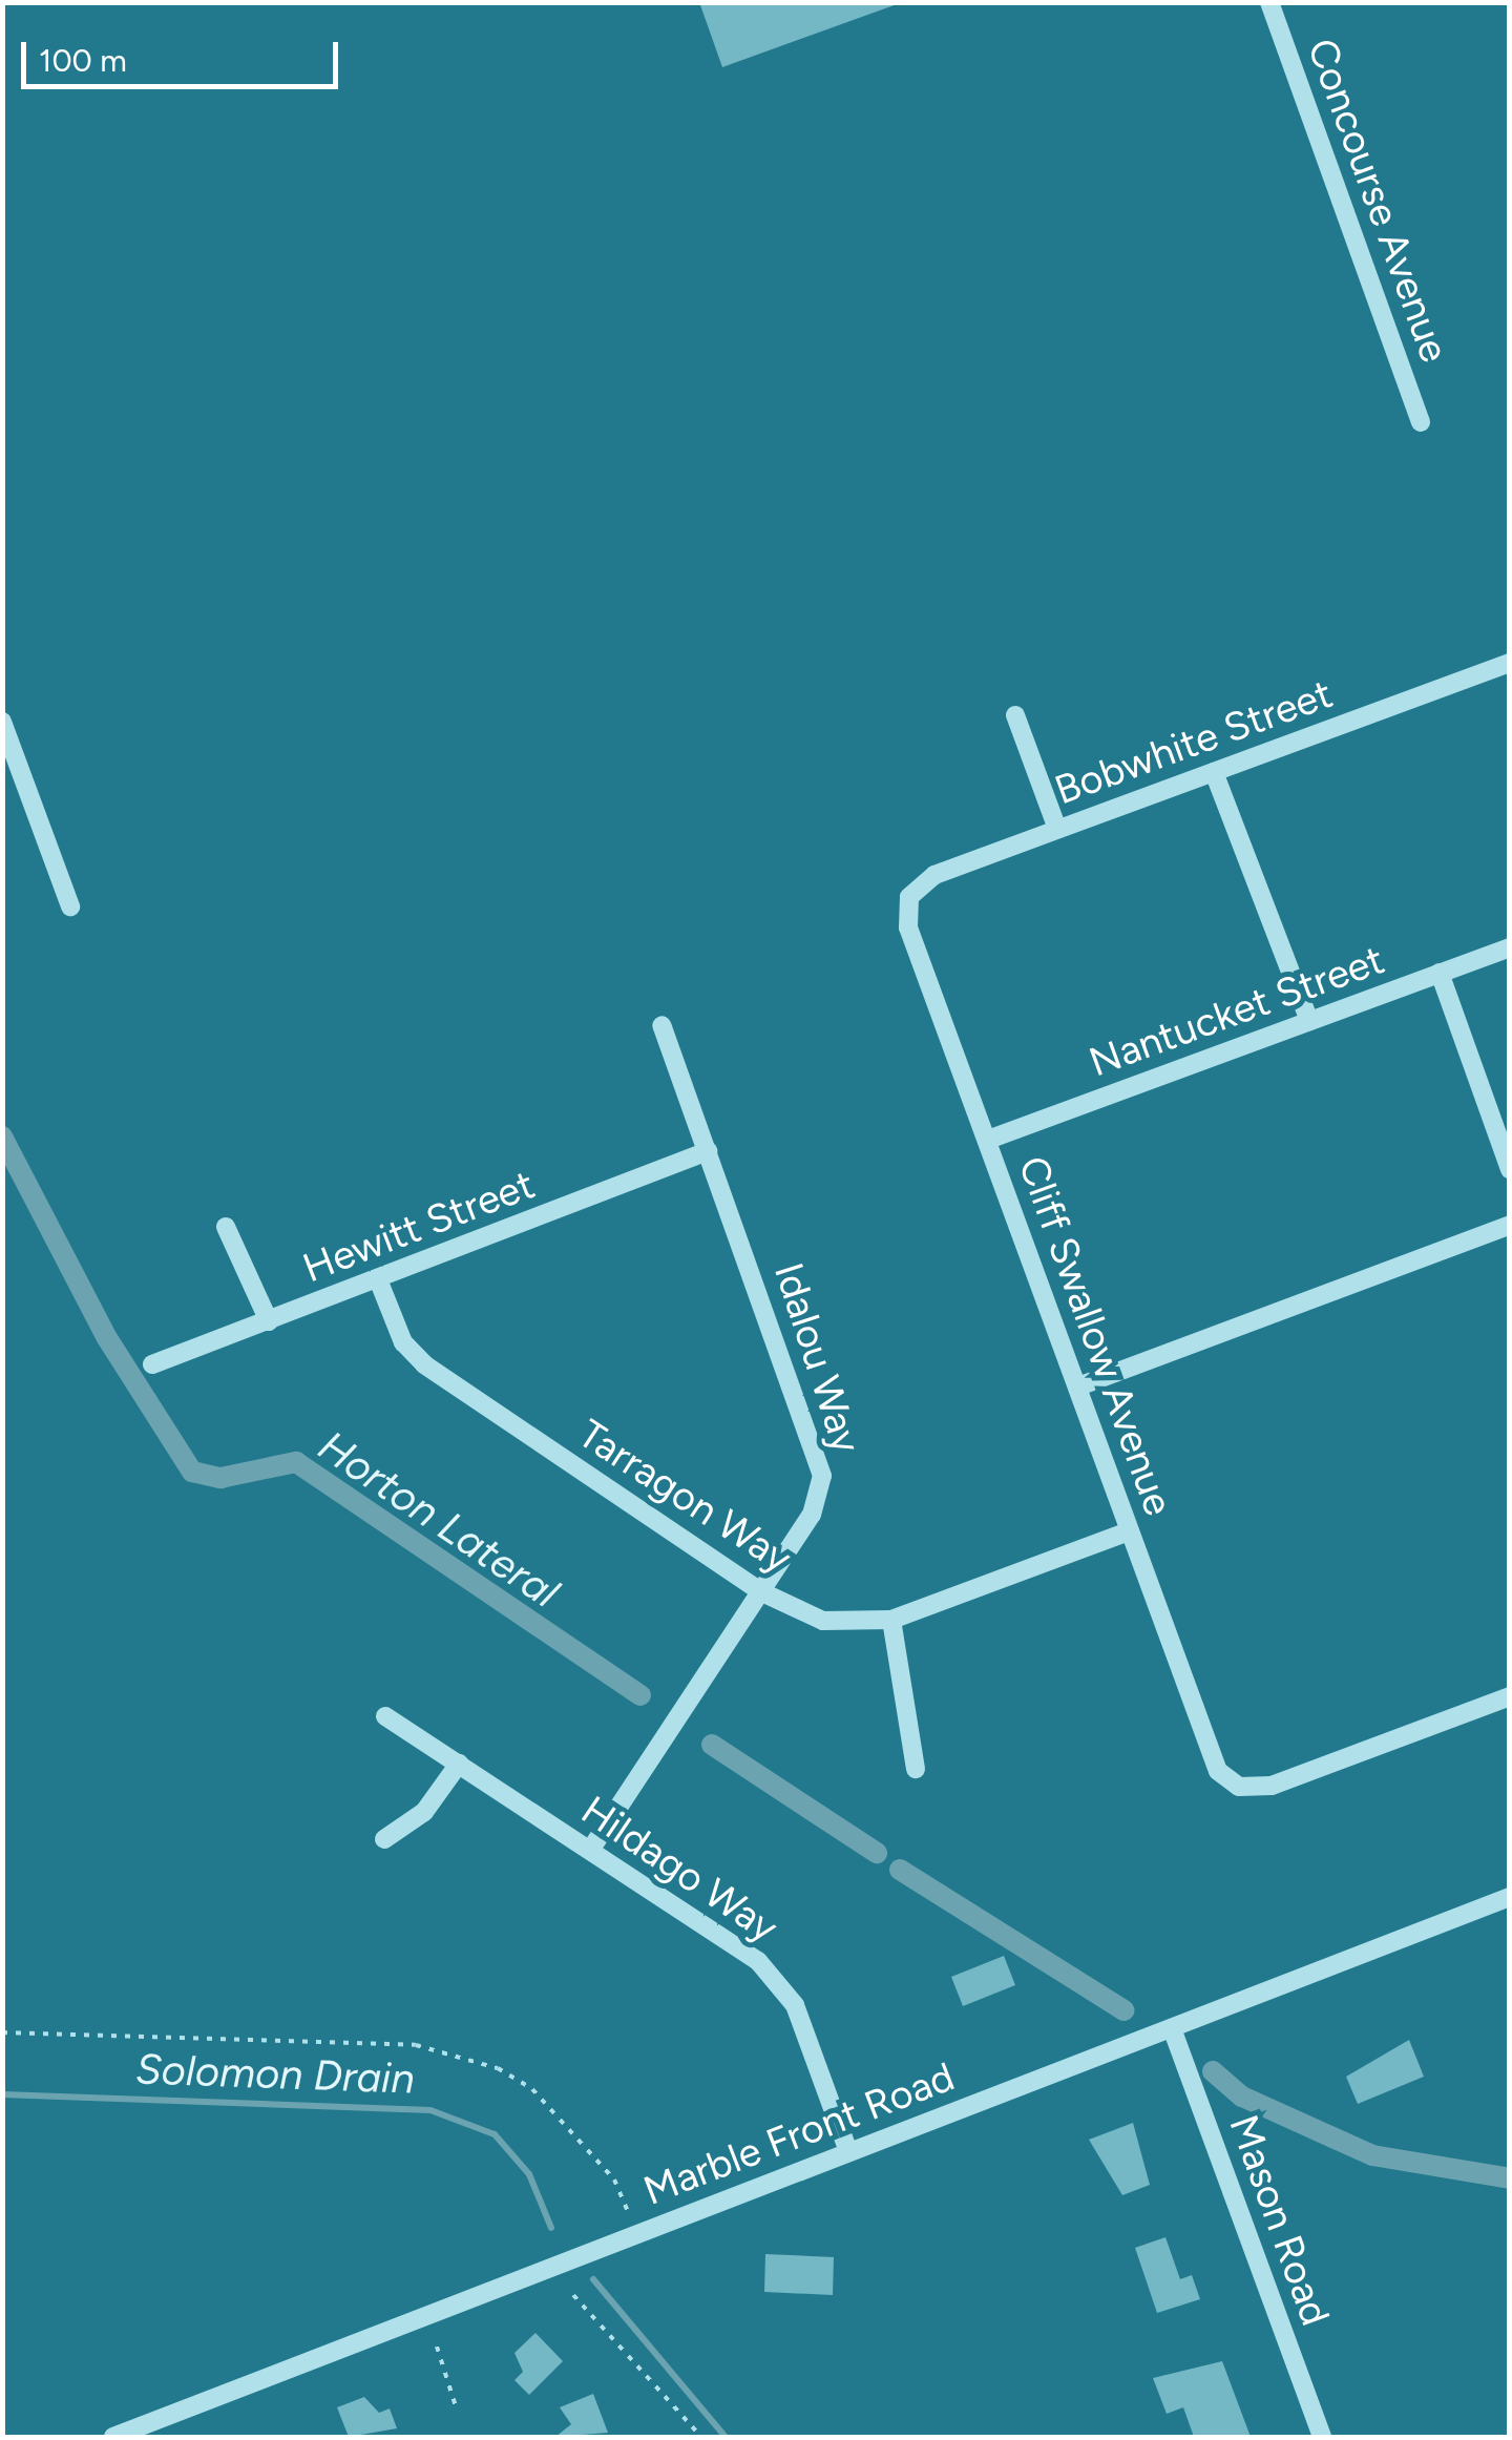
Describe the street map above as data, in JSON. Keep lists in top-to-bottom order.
{
  "streets": {
    "street": [
      "Concourse Avenue",
      "Bobwhite Street",
      "Nantucket Street",
      "Hewitt Street",
      "Cliff Swallow Avenue",
      "Idalou Way",
      "Tarragon Way",
      "Hildago Way",
      "Marble Front Road",
      "Mason Road"
    ]
  },
  "crossings": [
    ["Bobwhite Street", "Cliff Swallow Avenue"],
    ["Nantucket Street", "Cliff Swallow Avenue"],
    ["Hewitt Street", "Idalou Way"],
    ["Hewitt Street", "Tarragon Way"],
    ["Cliff Swallow Avenue", "Tarragon Way"],
    ["Idalou Way", "Tarragon Way"],
    ["Idalou Way", "Hildago Way"],
    ["Hildago Way", "Marble Front Road"],
    ["Marble Front Road", "Mason Road"]
  ],
  "water": ["Horton Lateral", "Solomon Drain"],
  "scale_bar": "100 m"
}
